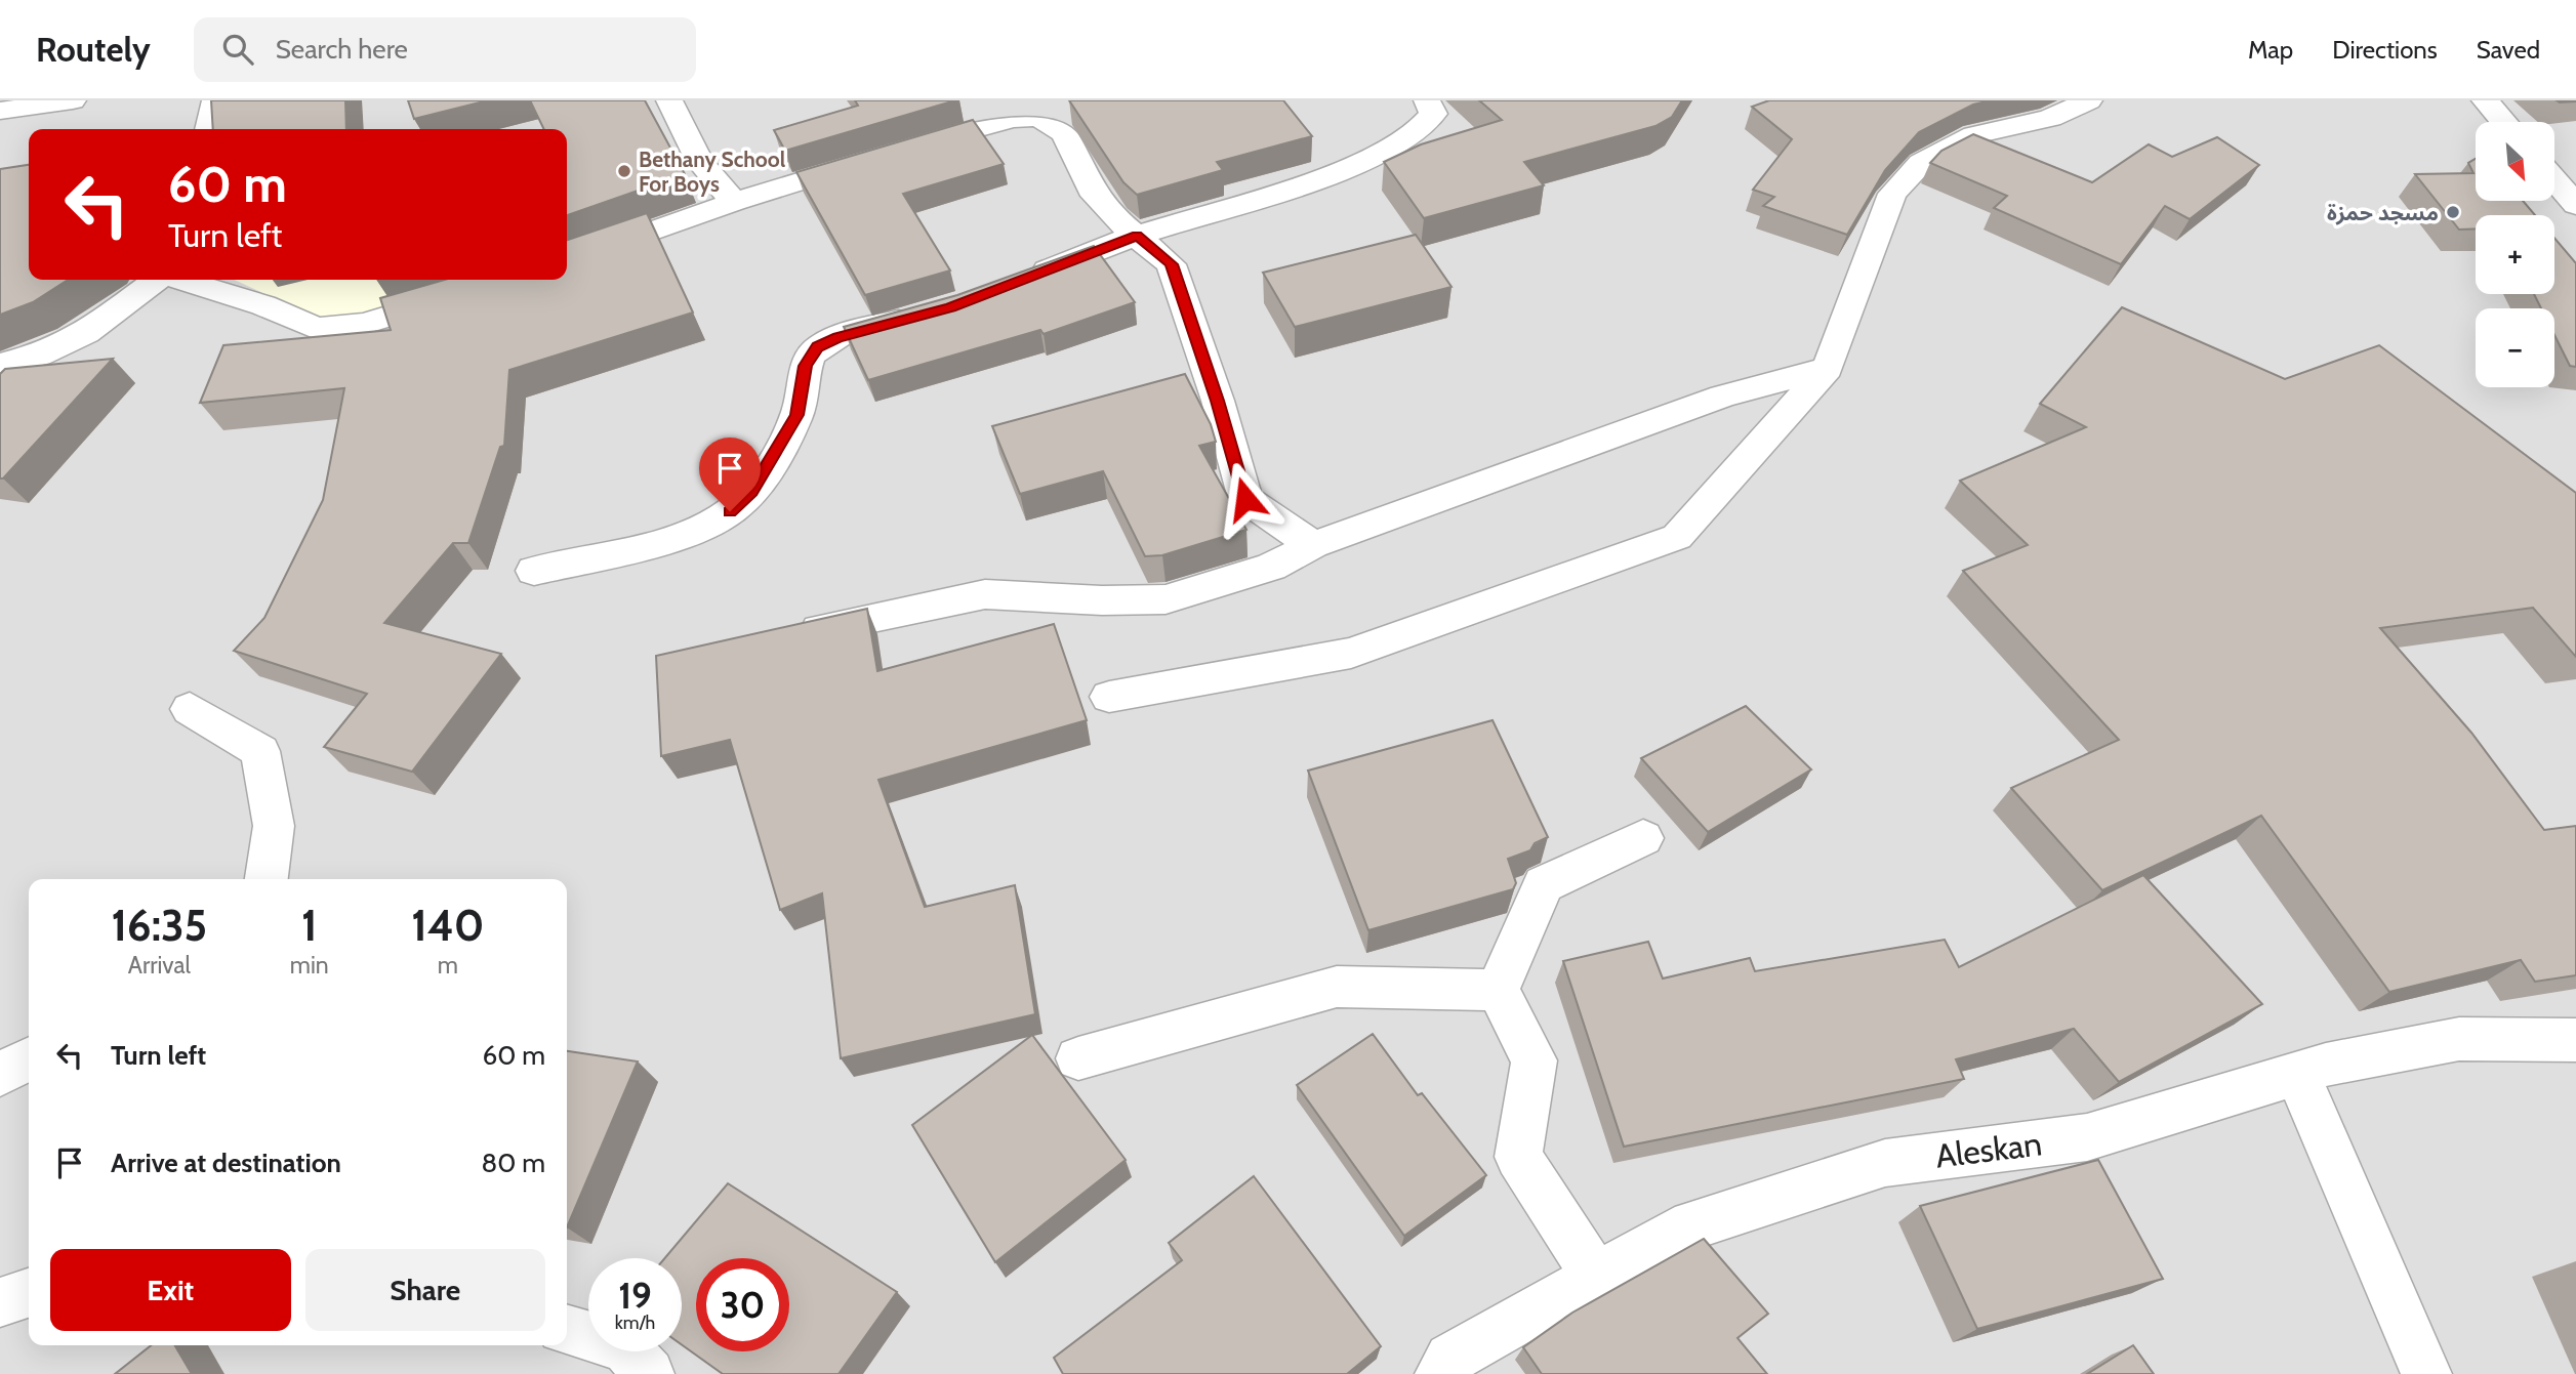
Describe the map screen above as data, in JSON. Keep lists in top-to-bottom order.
{
  "streets": {
    "street": ["Aleskan"]
  },
  "places": ["Bethany School For Boys", "مسجد حمزة"],
  "north": "bottom right",
  "page": {
    "header": "Routely",
    "search": "Search here",
    "nav": ["Map", "Directions", "Saved"],
    "map_buttons": ["+", "−"],
    "turn": ["60 m", "Turn left"],
    "eta": [
      "16:35",
      "Arrival",
      "1",
      "min",
      "140",
      "m"
    ],
    "list": [
      {
        "name": "Turn left",
        "value": "60 m"
      },
      {
        "name": "Arrive at destination",
        "value": "80 m"
      }
    ],
    "buttons": ["Exit", "Share"],
    "speed": "19 km/h",
    "limit": "30"
  }
}
